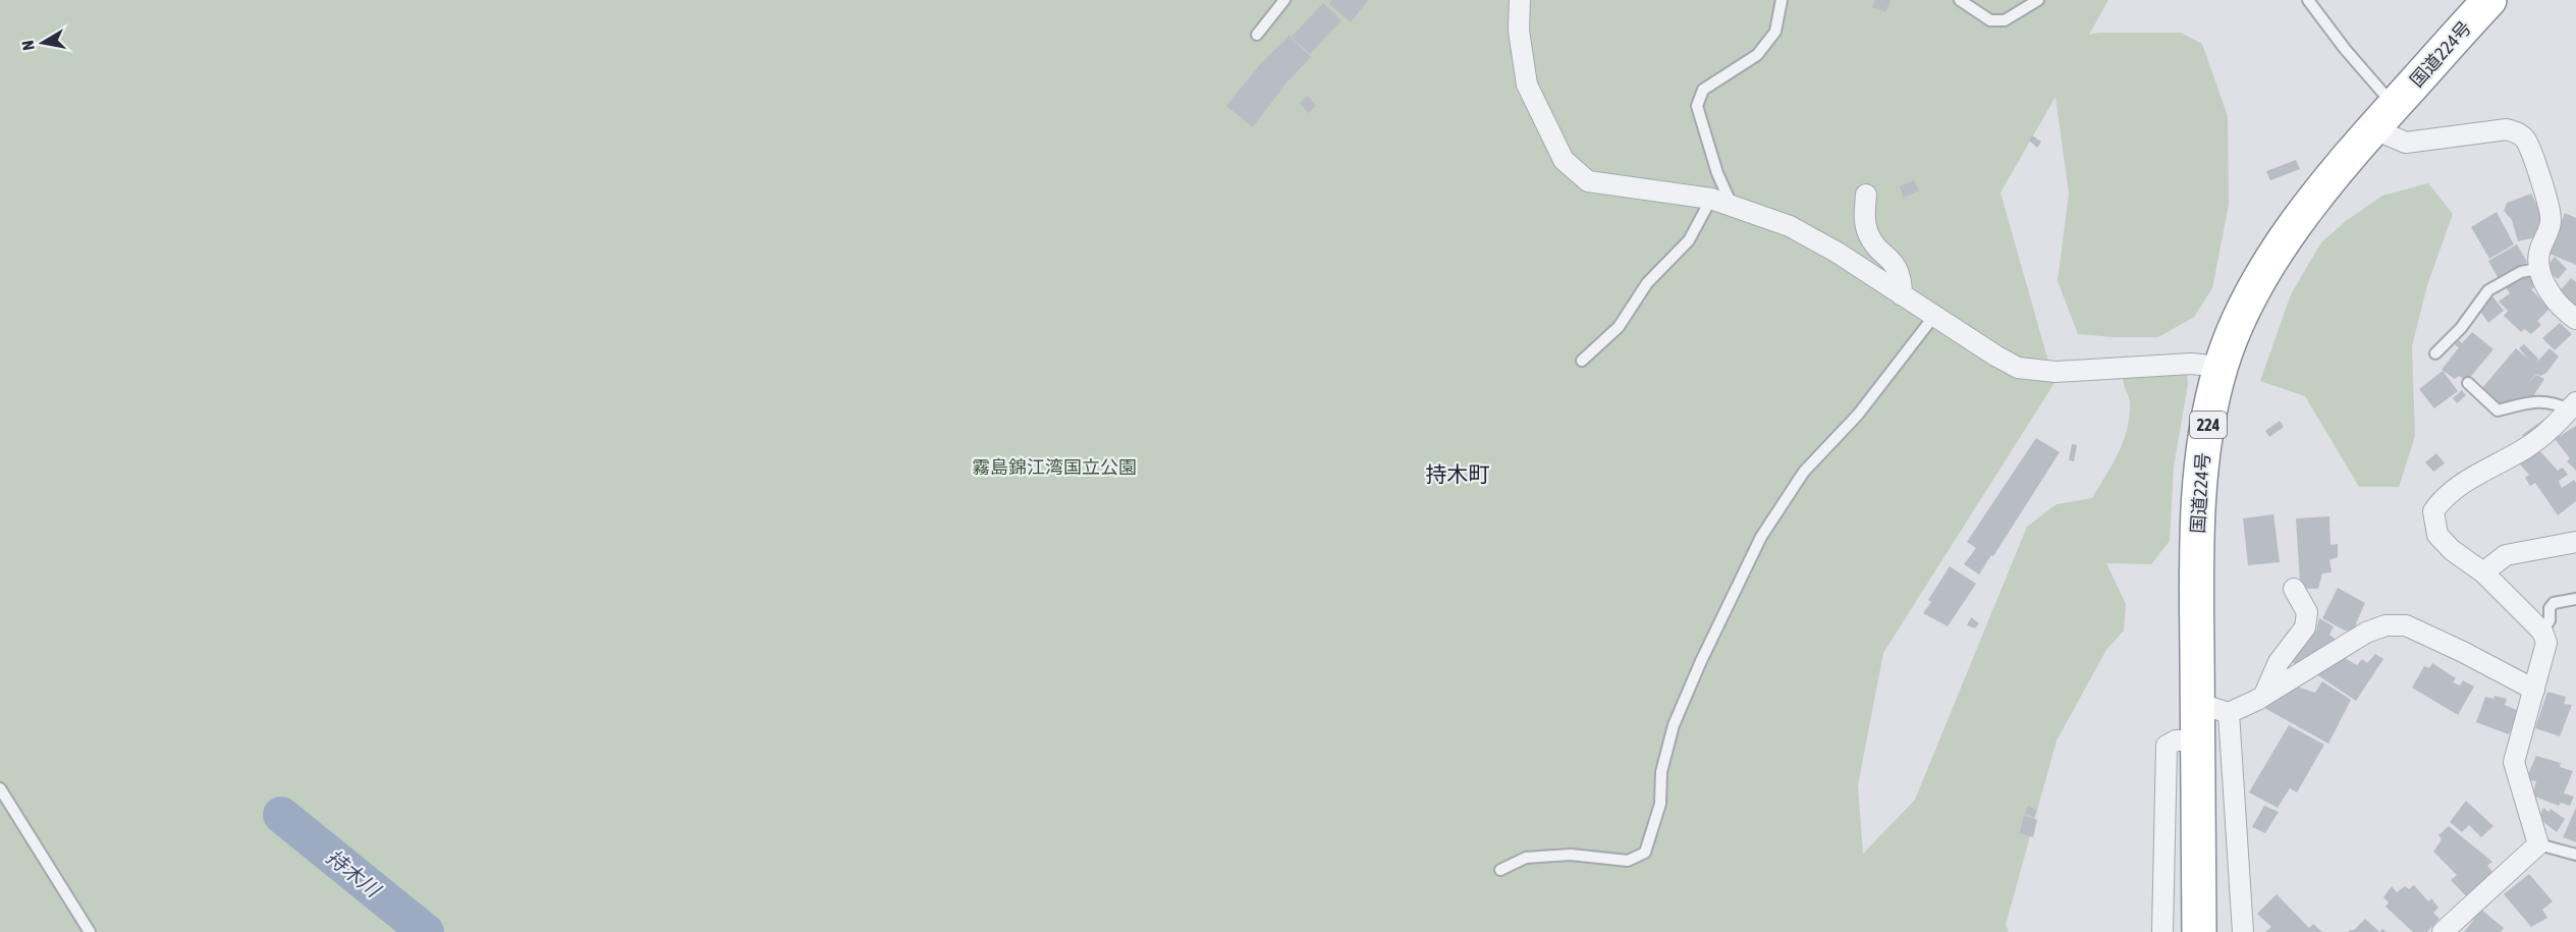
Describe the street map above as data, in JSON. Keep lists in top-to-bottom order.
{
  "streets": {
    "highway": ["国道224号", "224"]
  },
  "districts": ["持木町"],
  "water": ["持木川"],
  "parks": ["霧島錦江湾国立公園"],
  "north": "left"
}
